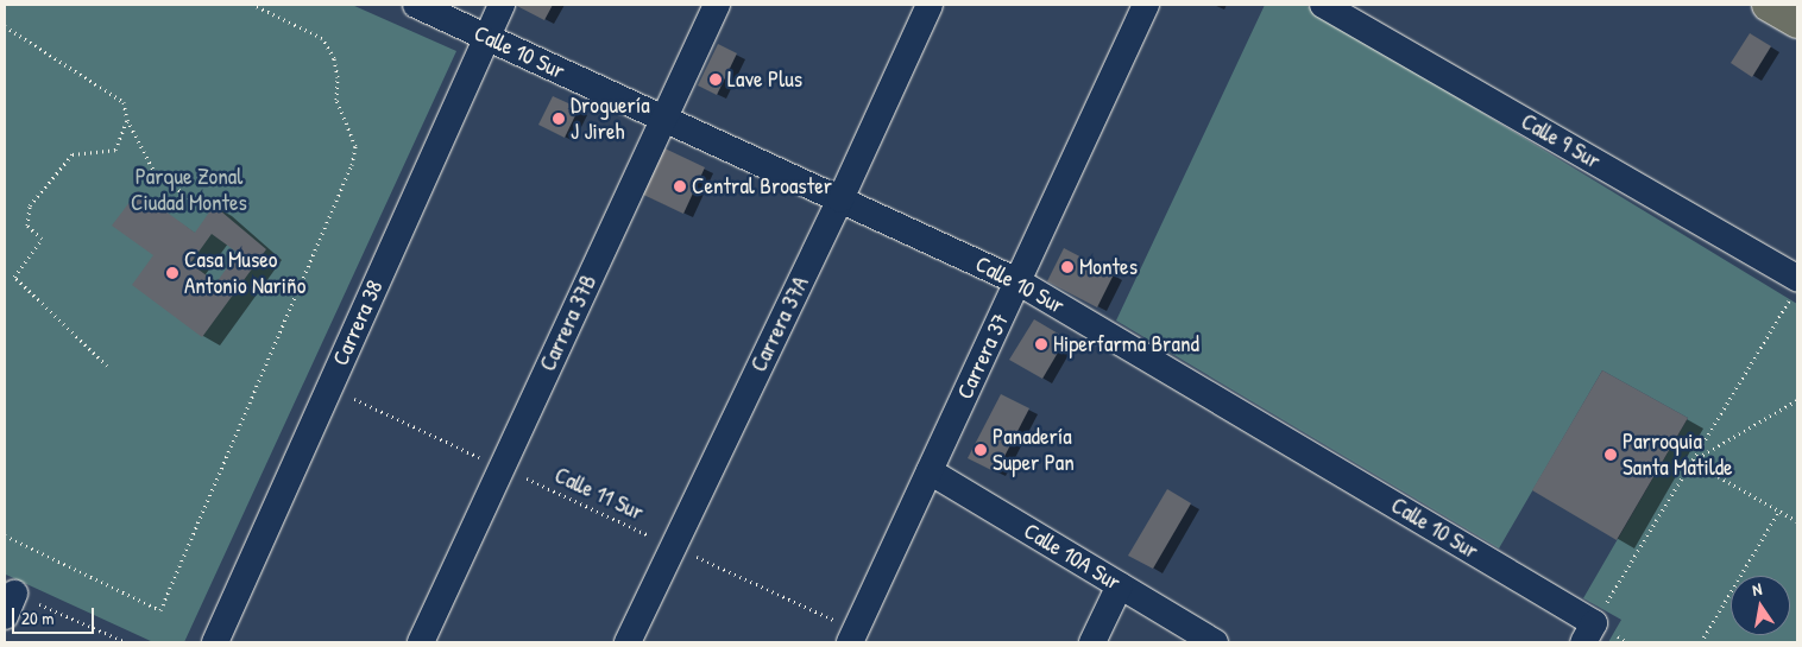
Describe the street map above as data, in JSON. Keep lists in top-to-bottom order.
{
  "streets": {
    "street": [
      "Calle 10 Sur",
      "Calle 9 Sur",
      "Carrera 38",
      "Carrera 37B",
      "Carrera 37A",
      "Carrera 37",
      "Calle 10A Sur"
    ],
    "path": ["Calle 11 Sur"]
  },
  "crossings": [
    ["Calle 10 Sur", "Carrera 38"],
    ["Calle 10 Sur", "Carrera 37B"],
    ["Calle 10 Sur", "Carrera 37A"],
    ["Calle 10 Sur", "Carrera 37"],
    ["Carrera 38", "Calle 11 Sur"],
    ["Carrera 37B", "Calle 11 Sur"],
    ["Carrera 37A", "Calle 11 Sur"],
    ["Carrera 37", "Calle 11 Sur"],
    ["Carrera 37", "Calle 10A Sur"]
  ],
  "parks": ["Parque Zonal Ciudad Montes"],
  "places": [
    "Lave Plus",
    "Droguería J Jireh",
    "Central Broaster",
    "Montes",
    "Casa Museo Antonio Nariño",
    "Hiperfarma Brand",
    "Panadería Super Pan",
    "Parroquia Santa Matilde"
  ],
  "scale_bar": "20 m",
  "north": "top"
}
